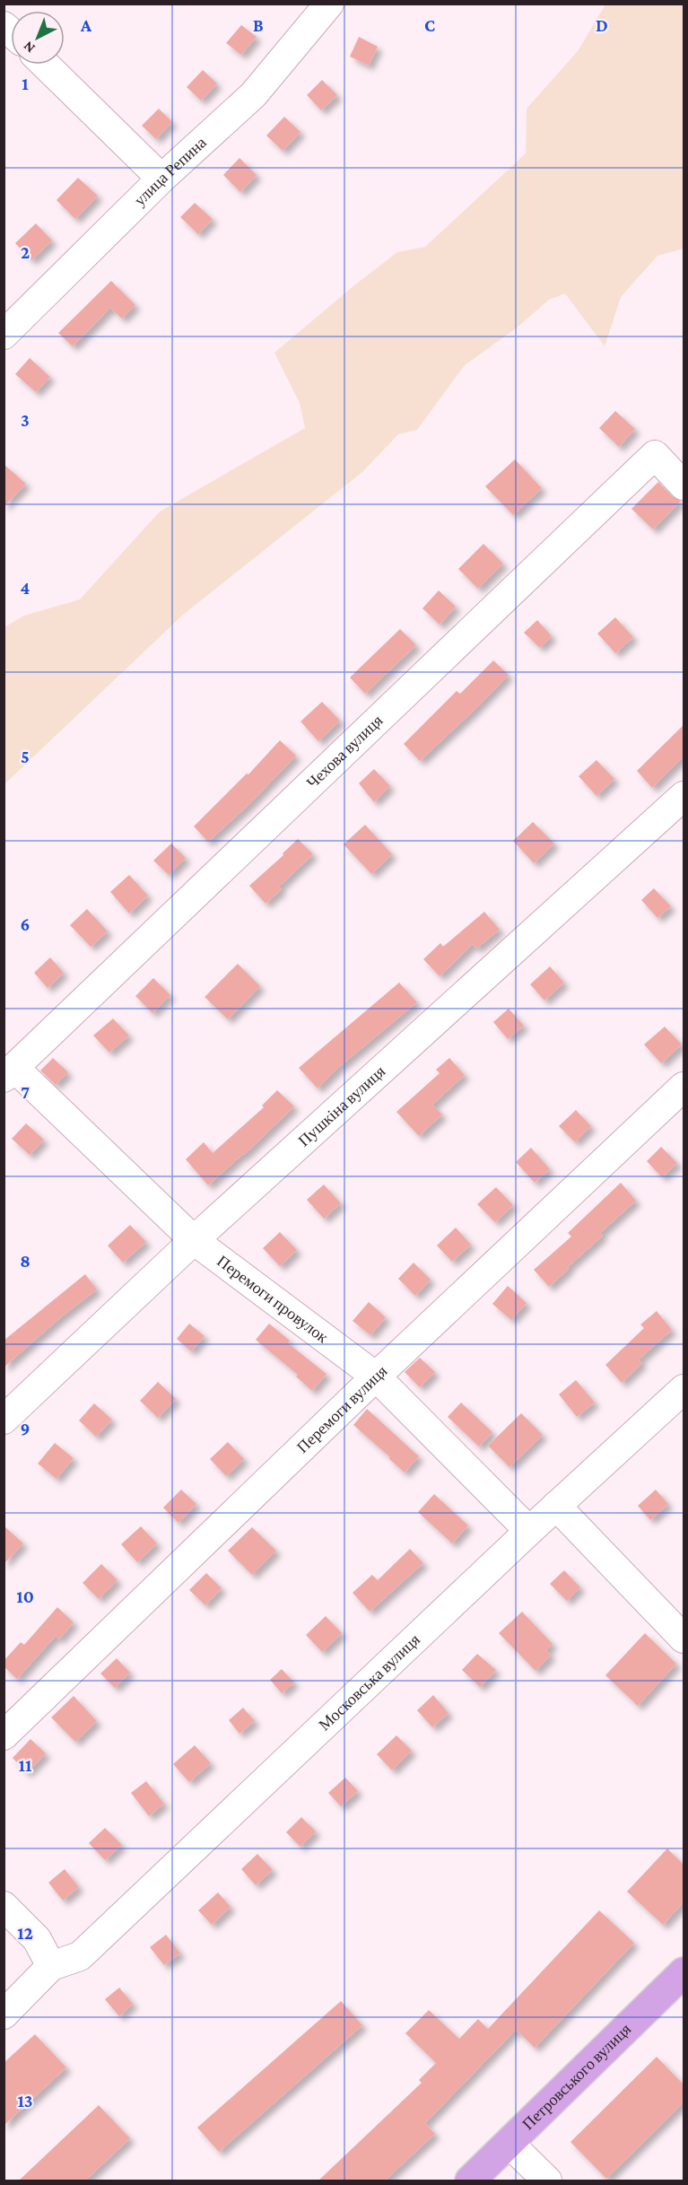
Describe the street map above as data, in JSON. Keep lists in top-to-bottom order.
{
  "streets": {
    "main road": ["Петровського вулиця"],
    "street": [
      "улица Репина",
      "Чехова вулиця",
      "Пушкіна вулиця",
      "Перемоги провулок",
      "Перемоги вулиця",
      "Московська вулиця"
    ]
  },
  "crossings": [
    ["Чехова вулиця", "Перемоги провулок"],
    ["Пушкіна вулиця", "Перемоги провулок"],
    ["Перемоги провулок", "Перемоги вулиця"],
    ["Перемоги провулок", "Московська вулиця"]
  ],
  "north": "bottom left",
  "grid": {
    "columns": [
      "A",
      "B",
      "C",
      "D"
    ],
    "rows": [
      "1",
      "2",
      "3",
      "4",
      "5",
      "6",
      "7",
      "8",
      "9",
      "10",
      "11",
      "12",
      "13"
    ]
  }
}
